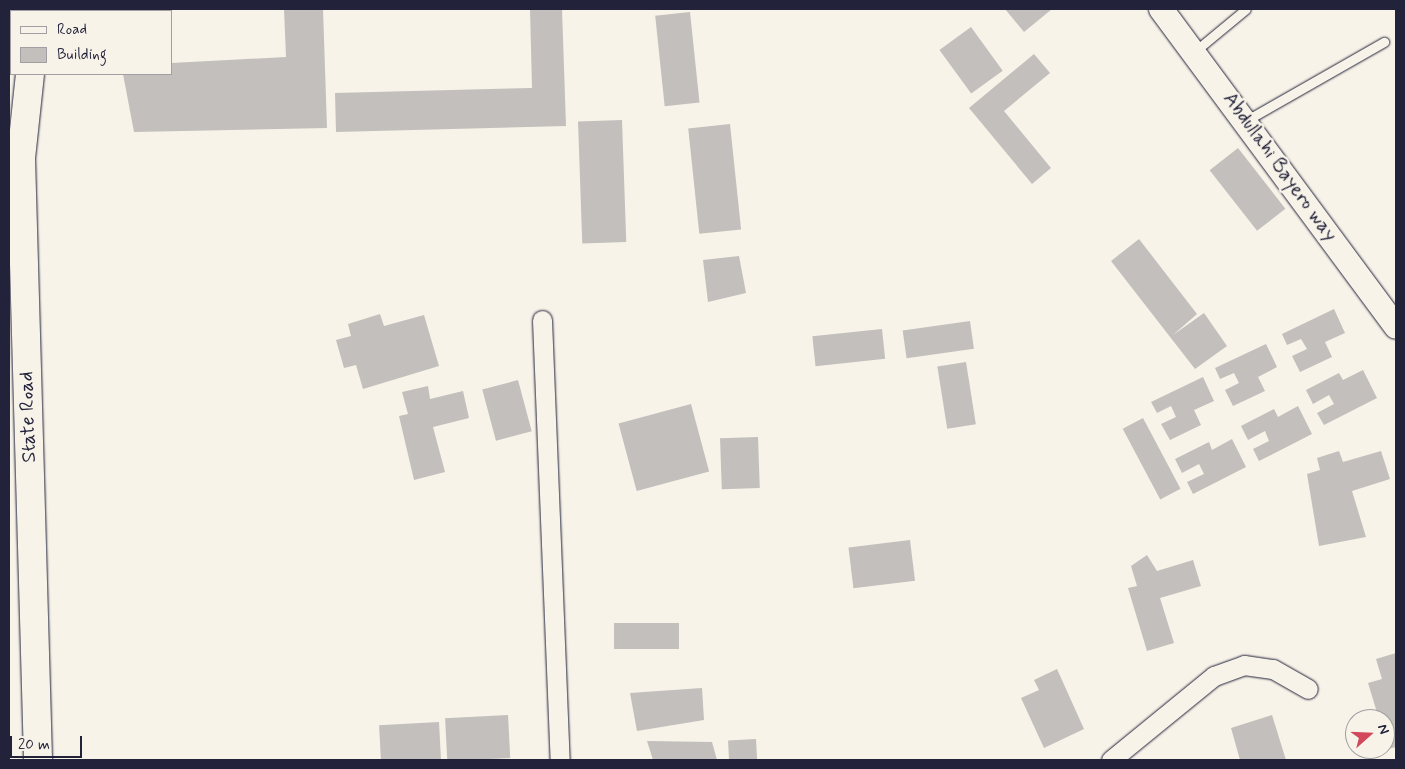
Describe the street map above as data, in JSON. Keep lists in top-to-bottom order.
{
  "streets": {
    "main road": ["State Road"],
    "street": ["Abdullahi Bayero way"]
  },
  "legend": ["Road", "Building"],
  "scale_bar": "20 m",
  "north": "right"
}
